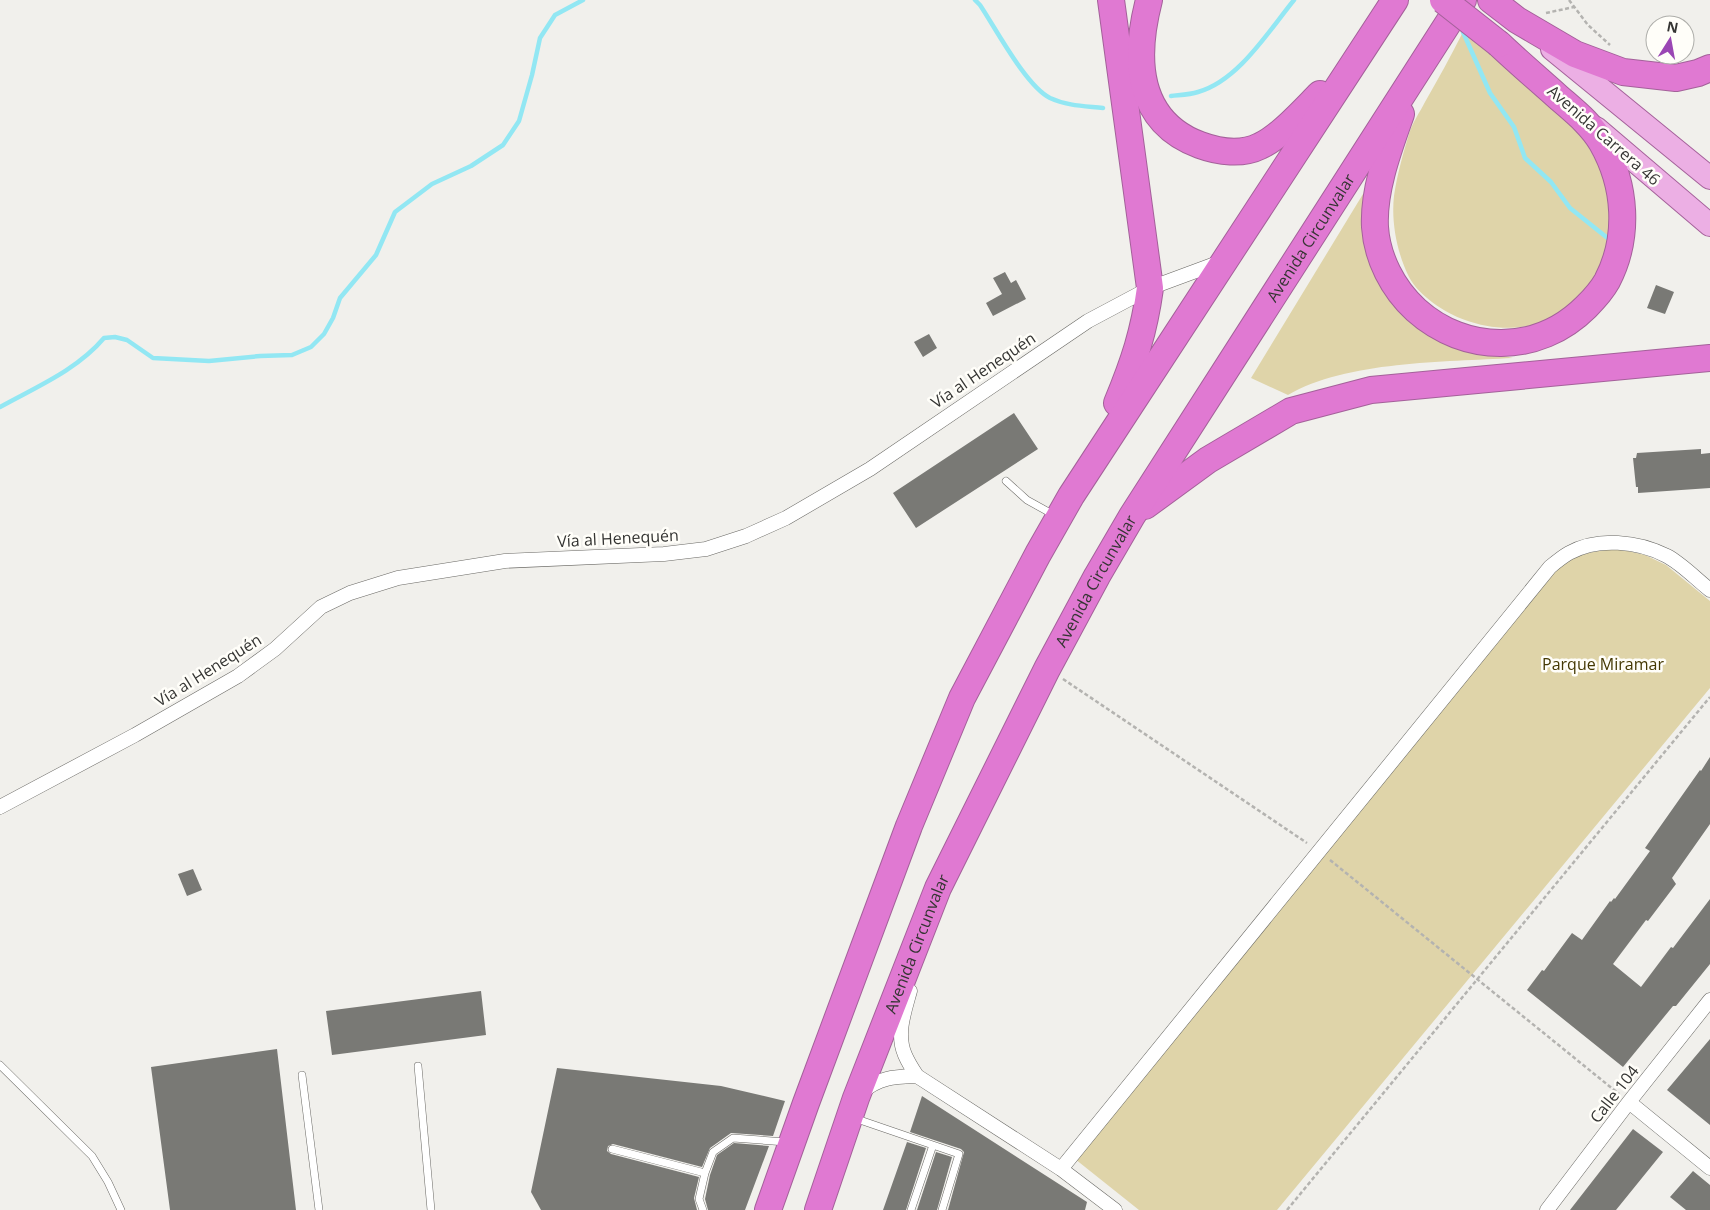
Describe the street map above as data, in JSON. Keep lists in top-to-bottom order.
{
  "streets": {
    "highway": ["Avenida Circunvalar"],
    "main road": ["Avenida Carrera 46"],
    "street": ["Vía al Henequén", "Calle 104"]
  },
  "parks": ["Parque Miramar"],
  "north": "top"
}
